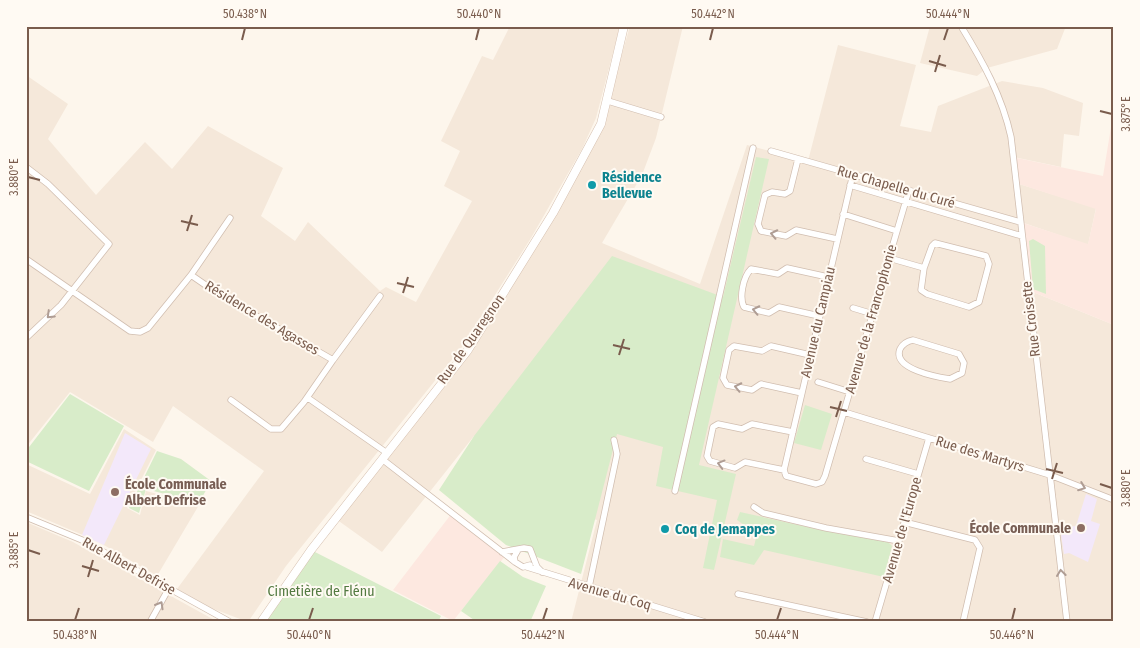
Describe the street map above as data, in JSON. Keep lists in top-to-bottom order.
{
  "streets": {
    "street": [
      "Rue Chapelle du Curé",
      "Résidence des Agasses",
      "Avenue de la Francophonie",
      "Rue Croisette",
      "Avenue du Campiau",
      "Rue de Quaregnon",
      "Rue des Martyrs",
      "Avenue de l'Europe",
      "Rue Albert Defrise",
      "Avenue du Coq"
    ]
  },
  "crossings": [
    ["Rue Chapelle du Curé", "Avenue de la Francophonie"],
    ["Rue Chapelle du Curé", "Rue Croisette"],
    ["Rue Chapelle du Curé", "Avenue du Campiau"],
    ["Avenue de la Francophonie", "Avenue du Campiau"],
    ["Avenue de la Francophonie", "Rue des Martyrs"],
    ["Rue Croisette", "Rue des Martyrs"],
    ["Rue des Martyrs", "Avenue de l'Europe"]
  ],
  "parks": ["Cimetière de Flénu"],
  "places": [
    "Résidence Bellevue",
    "École Communale Albert Defrise",
    "École Communale",
    "Coq de Jemappes"
  ],
  "coordinates": [
    "50.438°N",
    "50.440°N",
    "50.442°N",
    "50.444°N",
    "3.875°E",
    "3.880°E",
    "3.885°E",
    "50.446°N"
  ]
}
